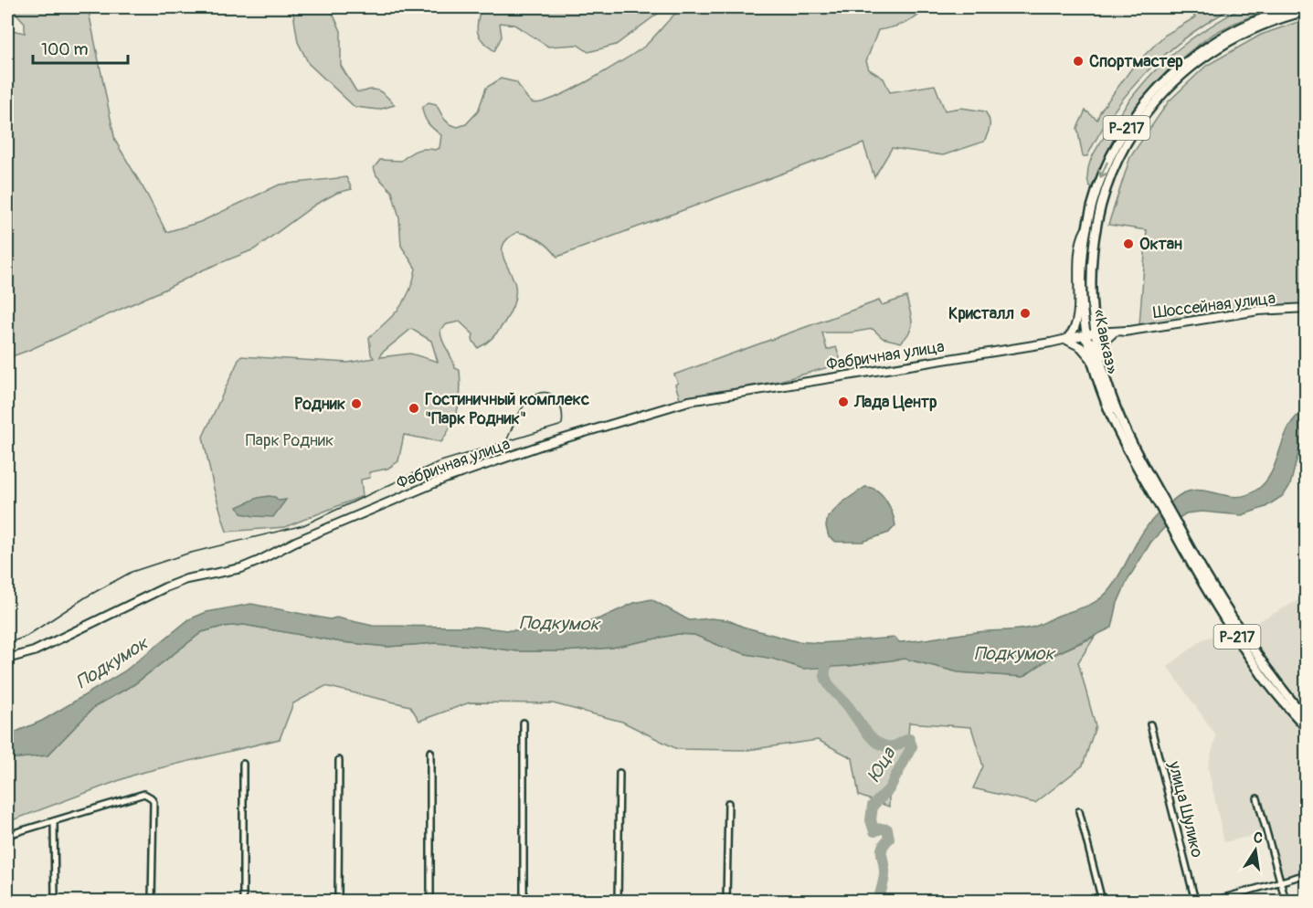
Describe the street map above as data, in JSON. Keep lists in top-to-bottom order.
{
  "streets": {
    "main road": [
      "Р-217",
      "Шоссейная улица",
      "«Кавказ»",
      "Фабричная улица"
    ],
    "street": ["улица Шулико"]
  },
  "crossings": [
    ["Шоссейная улица", "«Кавказ»"],
    ["Шоссейная улица", "Фабричная улица"]
  ],
  "water": ["Подкумок", "Юца"],
  "parks": ["Парк Родник"],
  "places": [
    "Спортмастер",
    "Октан",
    "Кристалл",
    "Лада Центр",
    "Родник",
    "Гостиничный комплекс \"Парк Родник\""
  ],
  "scale_bar": "100 m",
  "north": "top"
}
